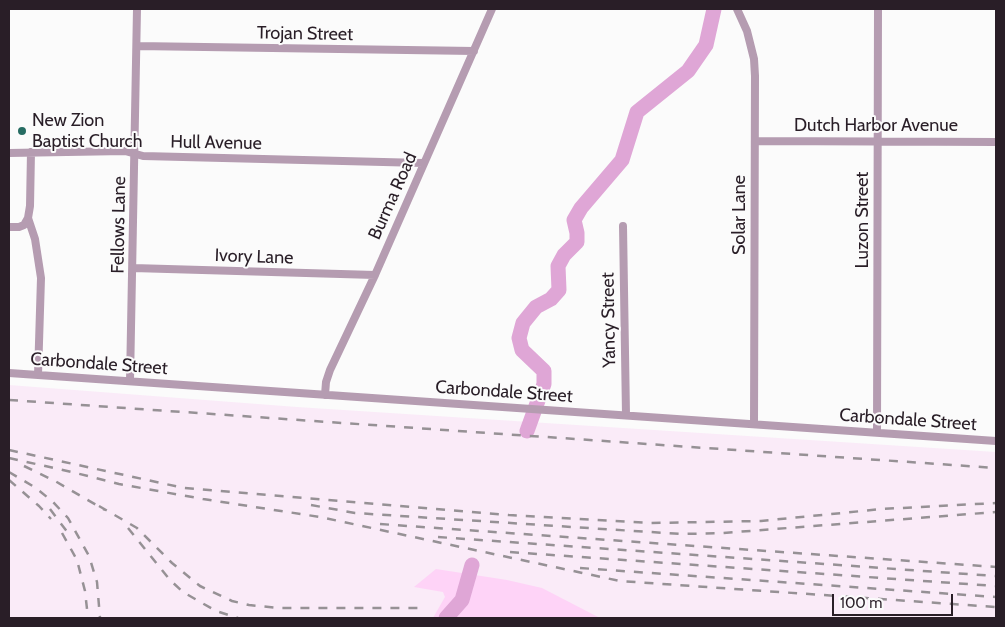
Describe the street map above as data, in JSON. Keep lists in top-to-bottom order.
{
  "streets": {
    "street": [
      "Trojan Street",
      "Dutch Harbor Avenue",
      "Hull Avenue",
      "Burma Road",
      "Solar Lane",
      "Luzon Street",
      "Fellows Lane",
      "Ivory Lane",
      "Yancy Street",
      "Carbondale Street"
    ]
  },
  "crossings": [
    ["Trojan Street", "Burma Road"],
    ["Trojan Street", "Fellows Lane"],
    ["Dutch Harbor Avenue", "Solar Lane"],
    ["Dutch Harbor Avenue", "Luzon Street"],
    ["Hull Avenue", "Burma Road"],
    ["Hull Avenue", "Fellows Lane"],
    ["Burma Road", "Ivory Lane"],
    ["Burma Road", "Carbondale Street"],
    ["Solar Lane", "Carbondale Street"],
    ["Luzon Street", "Carbondale Street"],
    ["Fellows Lane", "Ivory Lane"],
    ["Fellows Lane", "Carbondale Street"],
    ["Yancy Street", "Carbondale Street"]
  ],
  "places": ["New Zion Baptist Church"],
  "scale_bar": "100 m"
}
